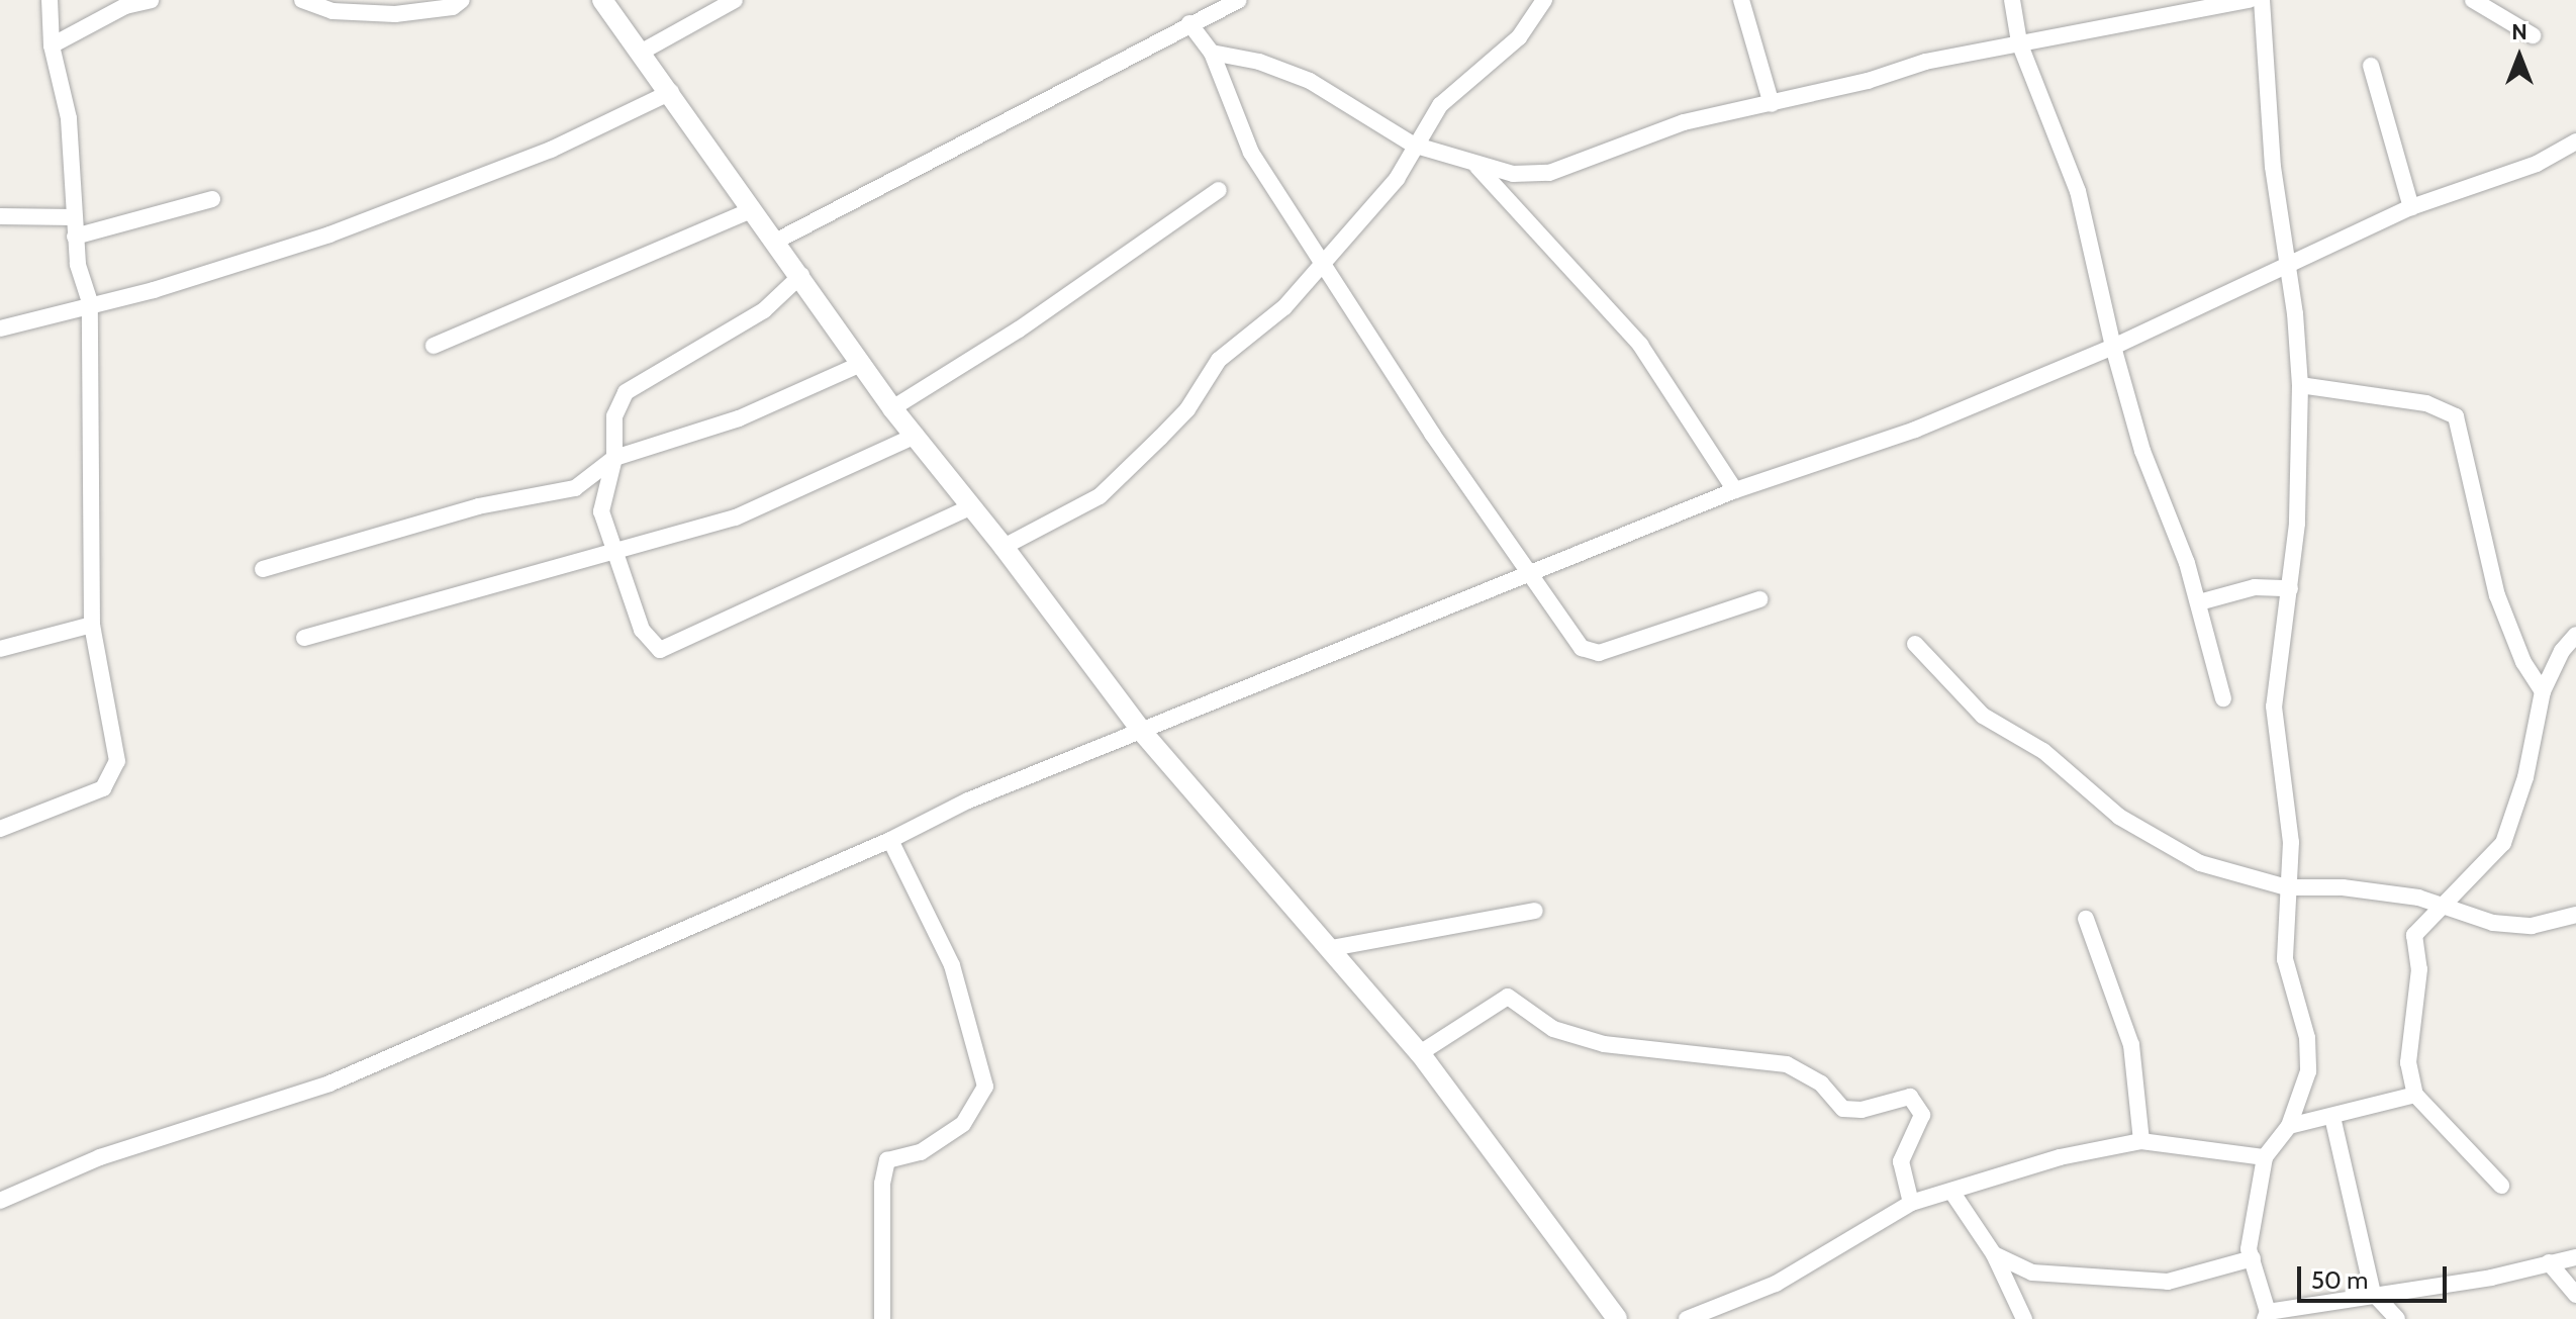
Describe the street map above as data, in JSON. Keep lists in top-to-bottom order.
{
  "scale_bar": "50 m",
  "north": "top"
}
